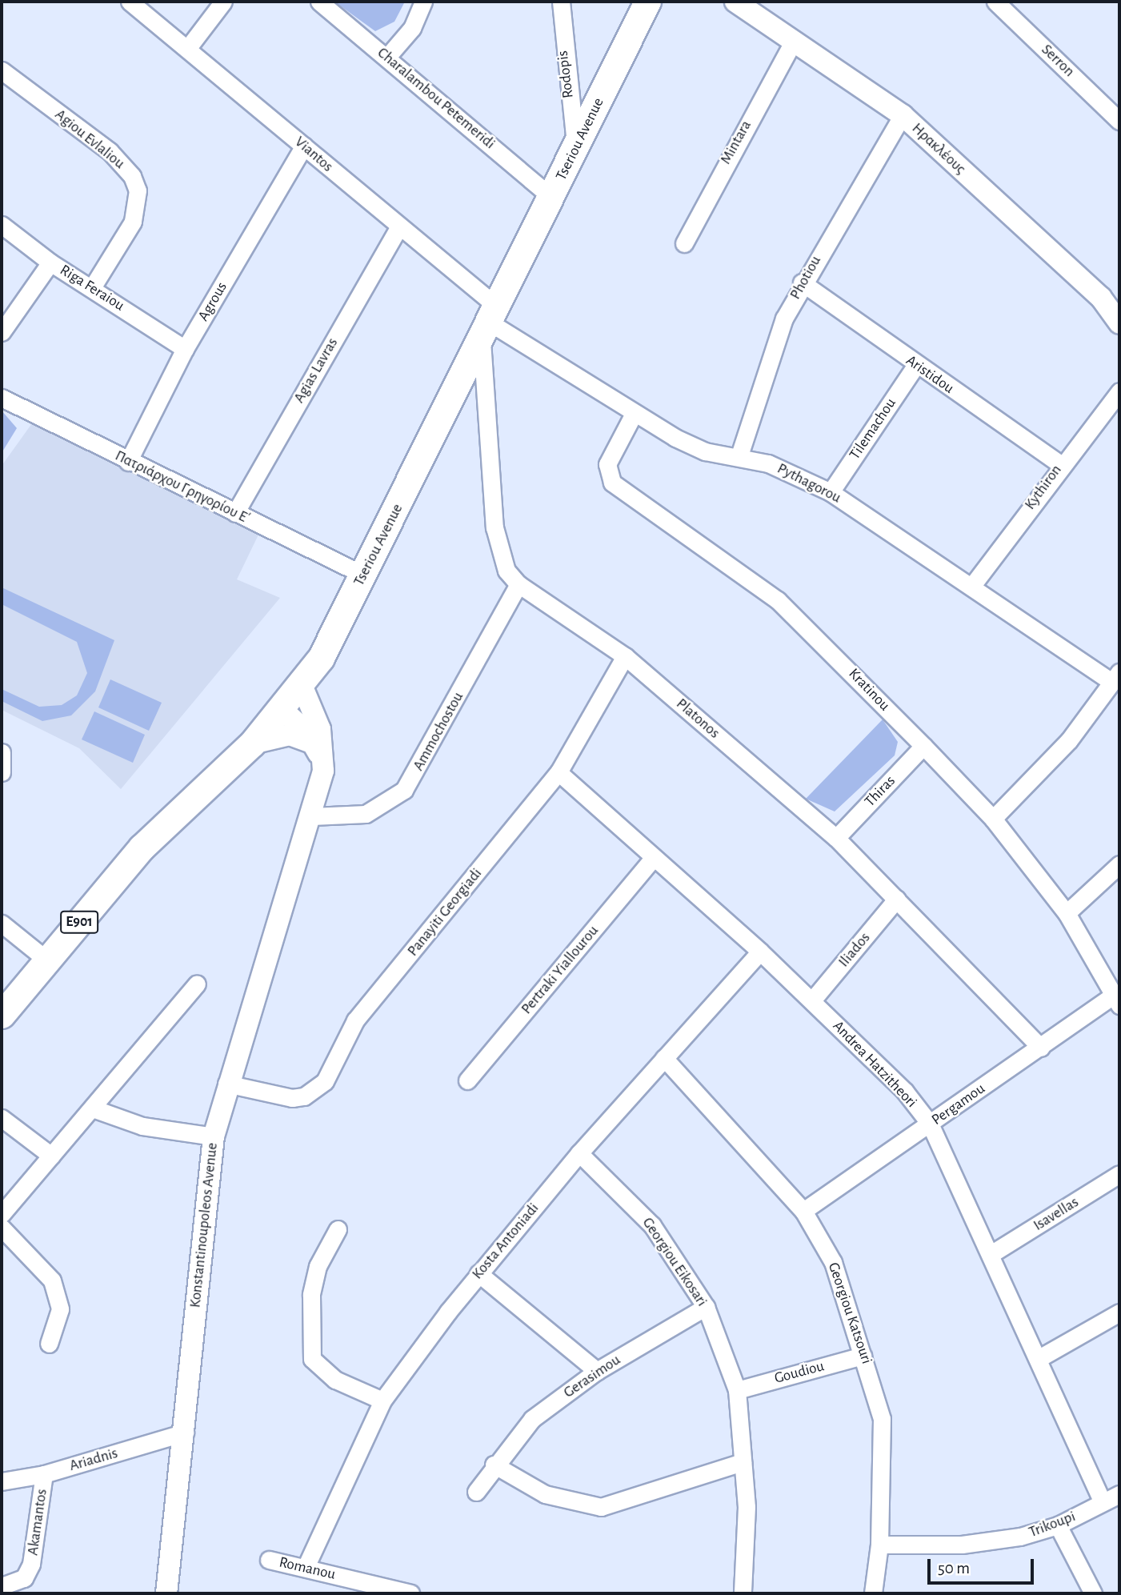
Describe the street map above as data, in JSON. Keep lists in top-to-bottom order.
{
  "streets": {
    "main road": ["Tseriou Avenue", "E901"],
    "street": [
      "Serron",
      "Rodopis",
      "Charalambou Petemeridi",
      "Agiou Evlaliou",
      "Mintara",
      "Ηρακλέους",
      "Viantos",
      "Photiou",
      "Riga Feraiou",
      "Agrous",
      "Agias Lavras",
      "Aristidou",
      "Tilemachou",
      "Pythagorou",
      "Πατριάρχου Γρηγορίου Ε΄",
      "Kythiron",
      "Kratinou",
      "Platonos",
      "Ammochostou",
      "Thiras",
      "Panayiti Georgiadi",
      "Iliados",
      "Pertraki Yiallourou",
      "Andrea Hatzitheori",
      "Pergamou",
      "Isavellas",
      "Konstantinoupoleos Avenue",
      "Kosta Antoniadi",
      "Georgiou Eikosari",
      "Georgiou Katsouri",
      "Goudiou",
      "Gerasimou",
      "Ariadnis",
      "Akamantos",
      "Trikoupi",
      "Romanou"
    ]
  },
  "crossings": [
    ["Rodopis", "Tseriou Avenue"],
    ["Charalambou Petemeridi", "Tseriou Avenue"],
    ["Agiou Evlaliou", "Riga Feraiou"],
    ["Tseriou Avenue", "Viantos"],
    ["Tseriou Avenue", "Pythagorou"],
    ["Tseriou Avenue", "Πατριάρχου Γρηγορίου Ε΄"],
    ["Tseriou Avenue", "Platonos"],
    ["Tseriou Avenue", "Konstantinoupoleos Avenue"],
    ["Mintara", "Ηρακλέους"],
    ["Ηρακλέους", "Photiou"],
    ["Viantos", "Agrous"],
    ["Viantos", "Agias Lavras"],
    ["Viantos", "Pythagorou"],
    ["Viantos", "Platonos"],
    ["Photiou", "Aristidou"],
    ["Photiou", "Pythagorou"],
    ["Riga Feraiou", "Agrous"],
    ["Agrous", "Πατριάρχου Γρηγορίου Ε΄"],
    ["Agias Lavras", "Πατριάρχου Γρηγορίου Ε΄"],
    ["Aristidou", "Tilemachou"],
    ["Aristidou", "Kythiron"],
    ["Tilemachou", "Pythagorou"],
    ["Pythagorou", "Kythiron"],
    ["Pythagorou", "Kratinou"],
    ["Pythagorou", "Platonos"],
    ["Kratinou", "Thiras"],
    ["Kratinou", "Pergamou"],
    ["Platonos", "Ammochostou"],
    ["Platonos", "Thiras"],
    ["Platonos", "Panayiti Georgiadi"],
    ["Platonos", "Iliados"],
    ["Platonos", "Pergamou"],
    ["Ammochostou", "Konstantinoupoleos Avenue"],
    ["Panayiti Georgiadi", "Andrea Hatzitheori"],
    ["Panayiti Georgiadi", "Konstantinoupoleos Avenue"],
    ["Iliados", "Andrea Hatzitheori"],
    ["Pertraki Yiallourou", "Andrea Hatzitheori"],
    ["Andrea Hatzitheori", "Pergamou"],
    ["Andrea Hatzitheori", "Isavellas"],
    ["Andrea Hatzitheori", "Kosta Antoniadi"],
    ["Andrea Hatzitheori", "Trikoupi"],
    ["Pergamou", "Georgiou Katsouri"],
    ["Konstantinoupoleos Avenue", "Ariadnis"],
    ["Kosta Antoniadi", "Georgiou Eikosari"],
    ["Kosta Antoniadi", "Georgiou Katsouri"],
    ["Kosta Antoniadi", "Romanou"],
    ["Georgiou Eikosari", "Goudiou"],
    ["Georgiou Eikosari", "Gerasimou"],
    ["Georgiou Katsouri", "Goudiou"],
    ["Georgiou Katsouri", "Trikoupi"],
    ["Ariadnis", "Akamantos"]
  ],
  "scale_bar": "50 m"
}
